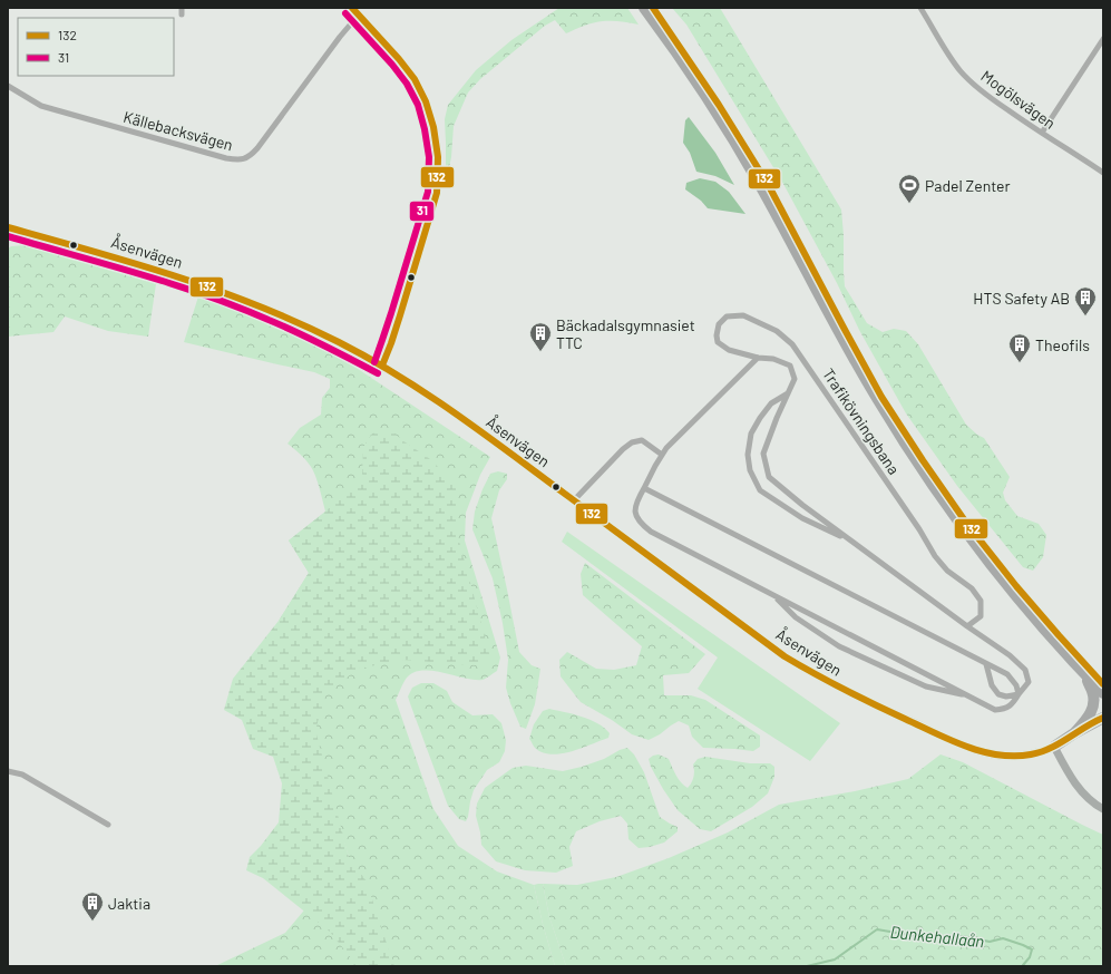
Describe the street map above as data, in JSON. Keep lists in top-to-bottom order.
{
  "streets": {
    "street": [
      "Mogölsvägen",
      "Källebacksvägen",
      "Åsenvägen",
      "Trafikövningsbana"
    ]
  },
  "water": ["Dunkehallaån"],
  "places": {
    "sports": ["Padel Zenter"],
    "building": [
      "HTS Safety AB",
      "Bäckadalsgymnasiet TTC",
      "Theofils",
      "Jaktia"
    ]
  },
  "lines": ["transit line 132", "transit line 31"],
  "legend": ["132", "31"]
}
